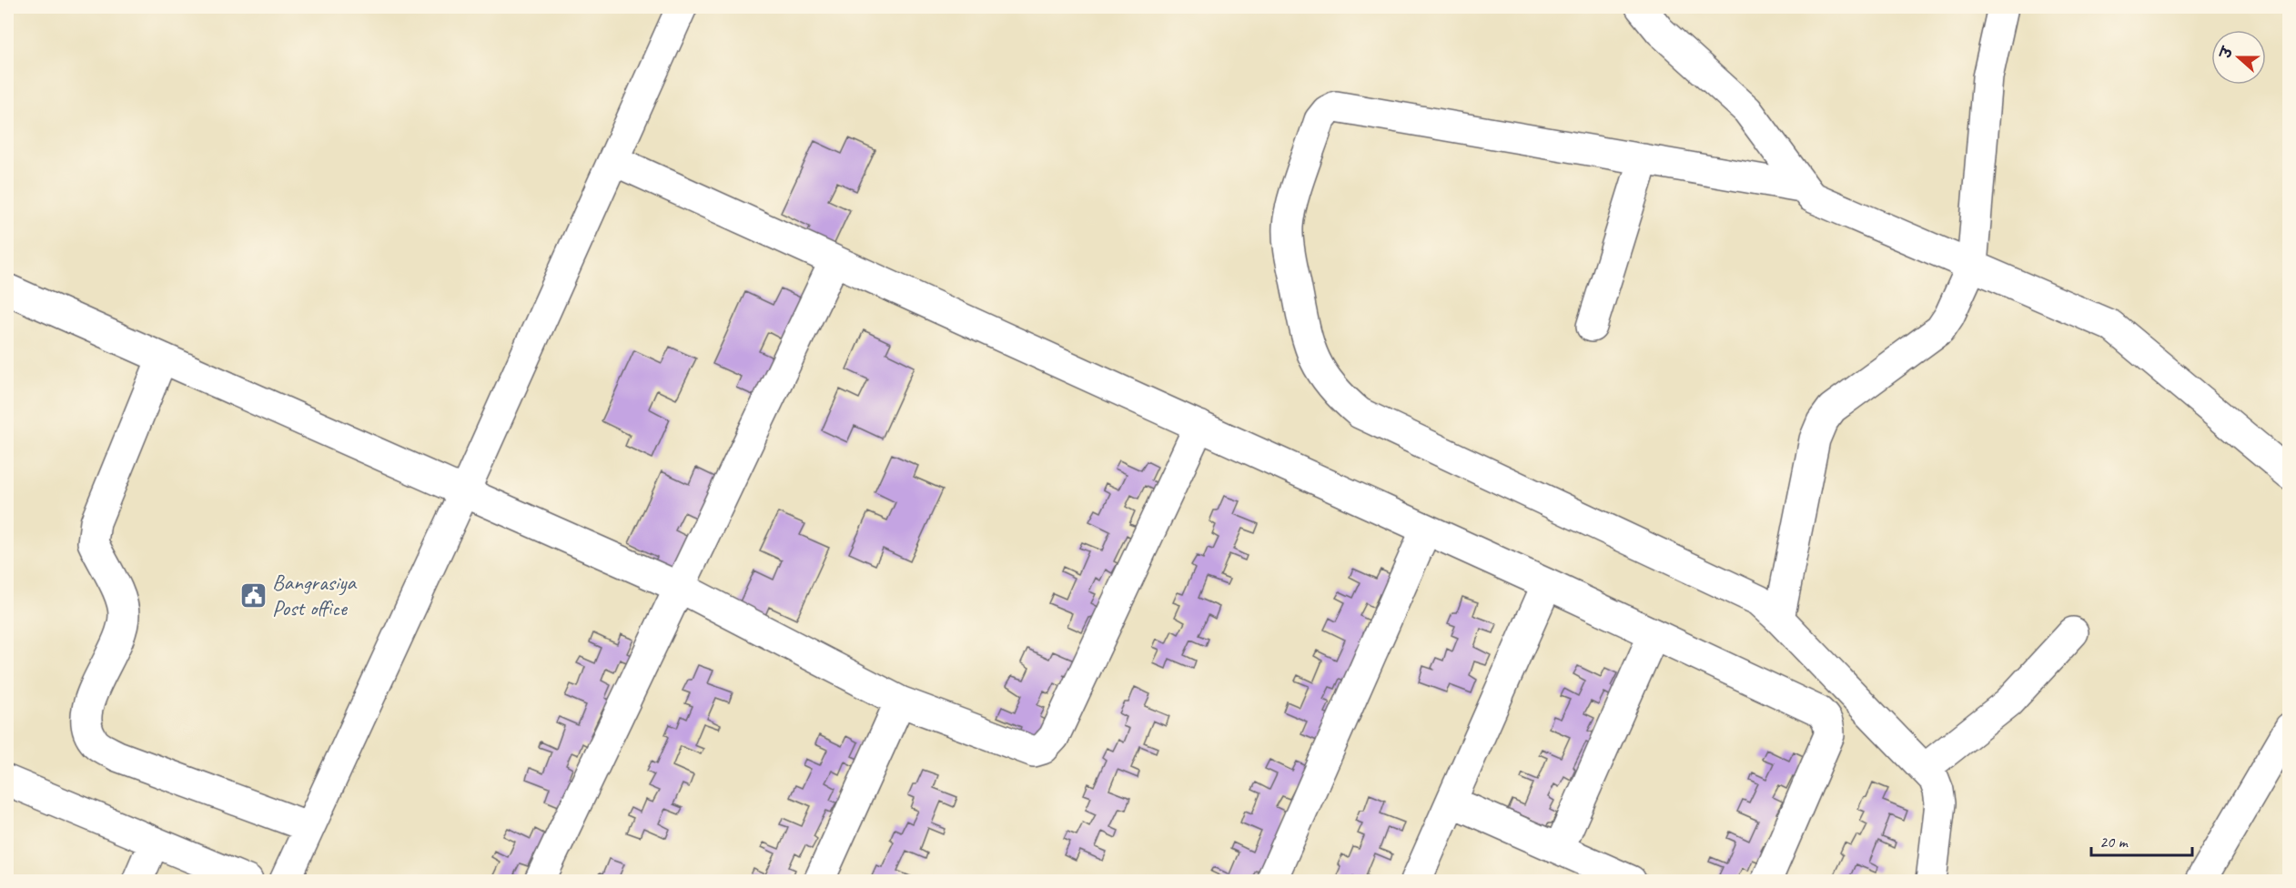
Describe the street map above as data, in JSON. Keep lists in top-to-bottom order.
{
  "places": {
    "public building": ["Bangrasiya Post office"]
  },
  "scale_bar": "20 m",
  "north": "left"
}
